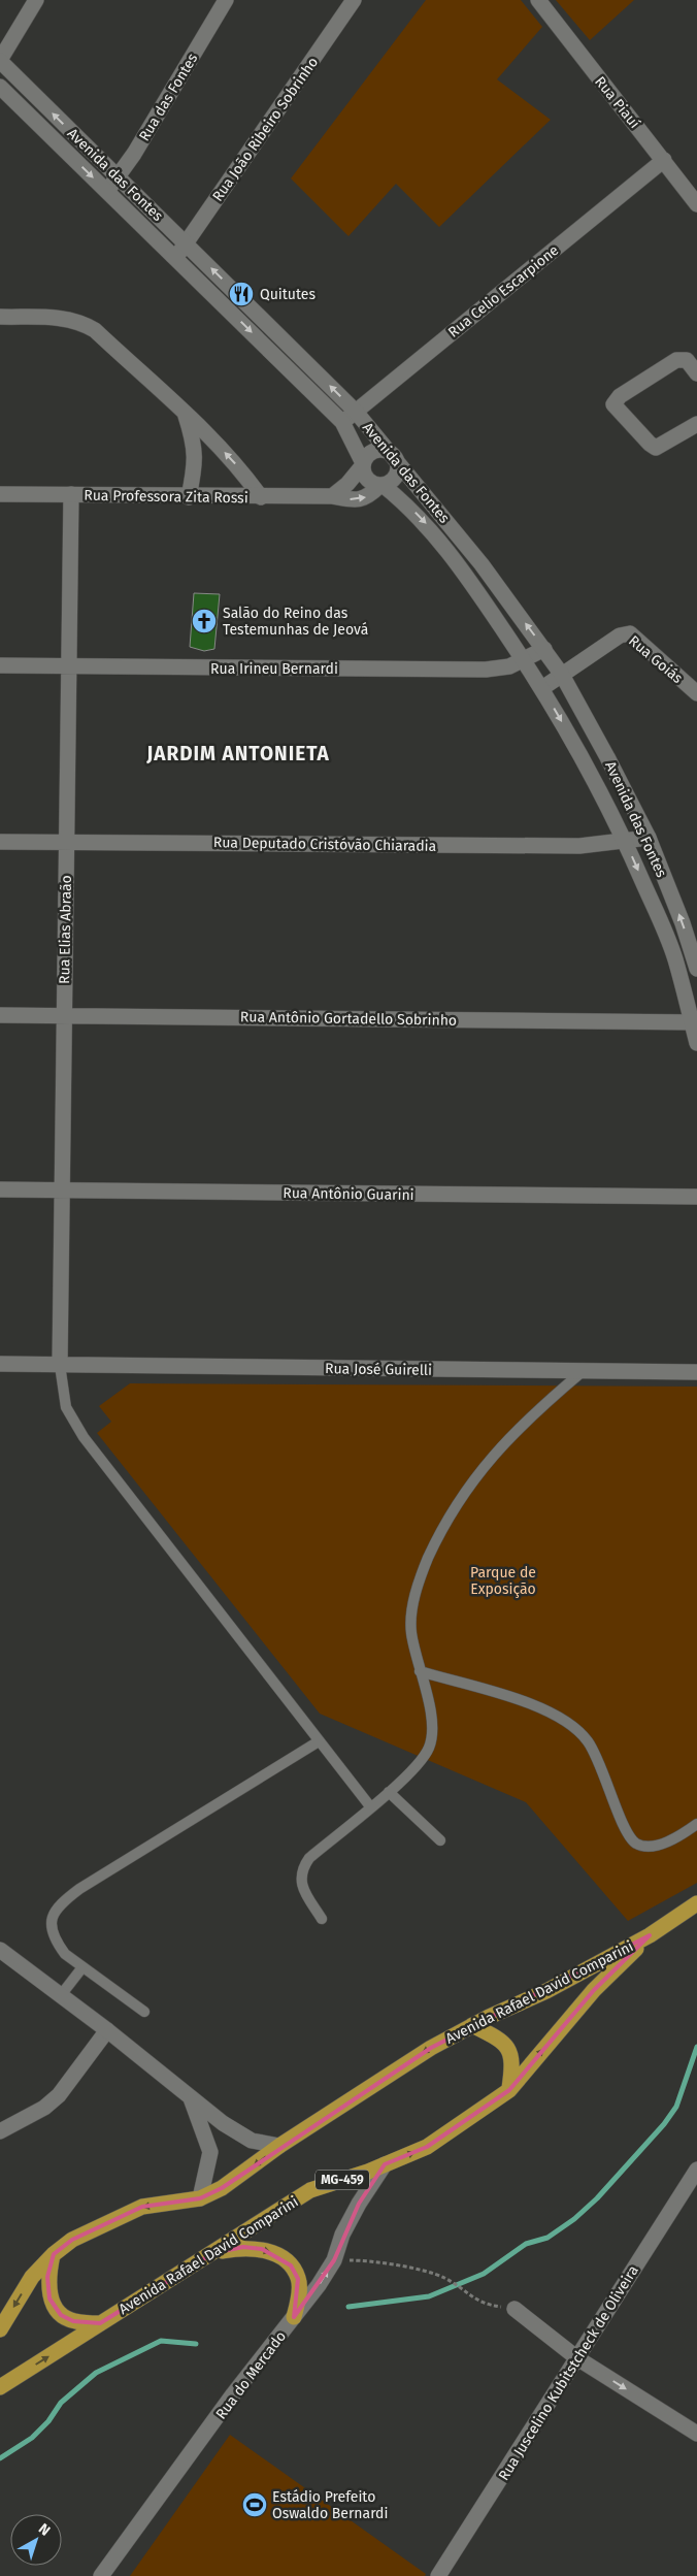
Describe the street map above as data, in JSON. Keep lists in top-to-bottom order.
{
  "streets": {
    "main road": ["Avenida Rafael David Comparini", "MG-459"],
    "street": [
      "Rua das Fontes",
      "Rua Piauí",
      "Rua João Ribeiro Sobrinho",
      "Avenida das Fontes",
      "Rua Celio Escarpione",
      "Rua Professora Zita Rossi",
      "Rua Goiás",
      "Rua Irineu Bernardi",
      "Rua Deputado Cristóvão Chiaradia",
      "Rua Elias Abraão",
      "Rua Antônio Gortadello Sobrinho",
      "Rua Antônio Guarini",
      "Rua José Guirelli",
      "Rua Juscelino Kubitstcheck de Oliveira",
      "Rua do Mercado"
    ]
  },
  "crossings": [
    ["Rua das Fontes", "Avenida das Fontes"],
    ["Rua Piauí", "Rua Celio Escarpione"],
    ["Rua João Ribeiro Sobrinho", "Avenida das Fontes"],
    ["Avenida das Fontes", "Rua Celio Escarpione"],
    ["Avenida das Fontes", "Rua Professora Zita Rossi"],
    ["Avenida das Fontes", "Rua Goiás"],
    ["Avenida das Fontes", "Rua Irineu Bernardi"],
    ["Avenida das Fontes", "Rua Deputado Cristóvão Chiaradia"],
    ["Avenida das Fontes", "Rua Antônio Gortadello Sobrinho"],
    ["Rua Professora Zita Rossi", "Rua Elias Abraão"],
    ["Rua Irineu Bernardi", "Rua Elias Abraão"],
    ["Rua Deputado Cristóvão Chiaradia", "Rua Elias Abraão"],
    ["Rua Elias Abraão", "Rua Antônio Gortadello Sobrinho"],
    ["Rua Elias Abraão", "Rua Antônio Guarini"],
    ["Rua Elias Abraão", "Rua José Guirelli"],
    ["Avenida Rafael David Comparini", "Rua do Mercado"]
  ],
  "districts": ["JARDIM ANTONIETA"],
  "parks": ["Parque de Exposição"],
  "places": {
    "restaurant": ["Quitutes"],
    "church": ["Salão do Reino das Testemunhas de Jeová"],
    "sports": ["Estádio Prefeito Oswaldo Bernardi"]
  },
  "north": "top right"
}
